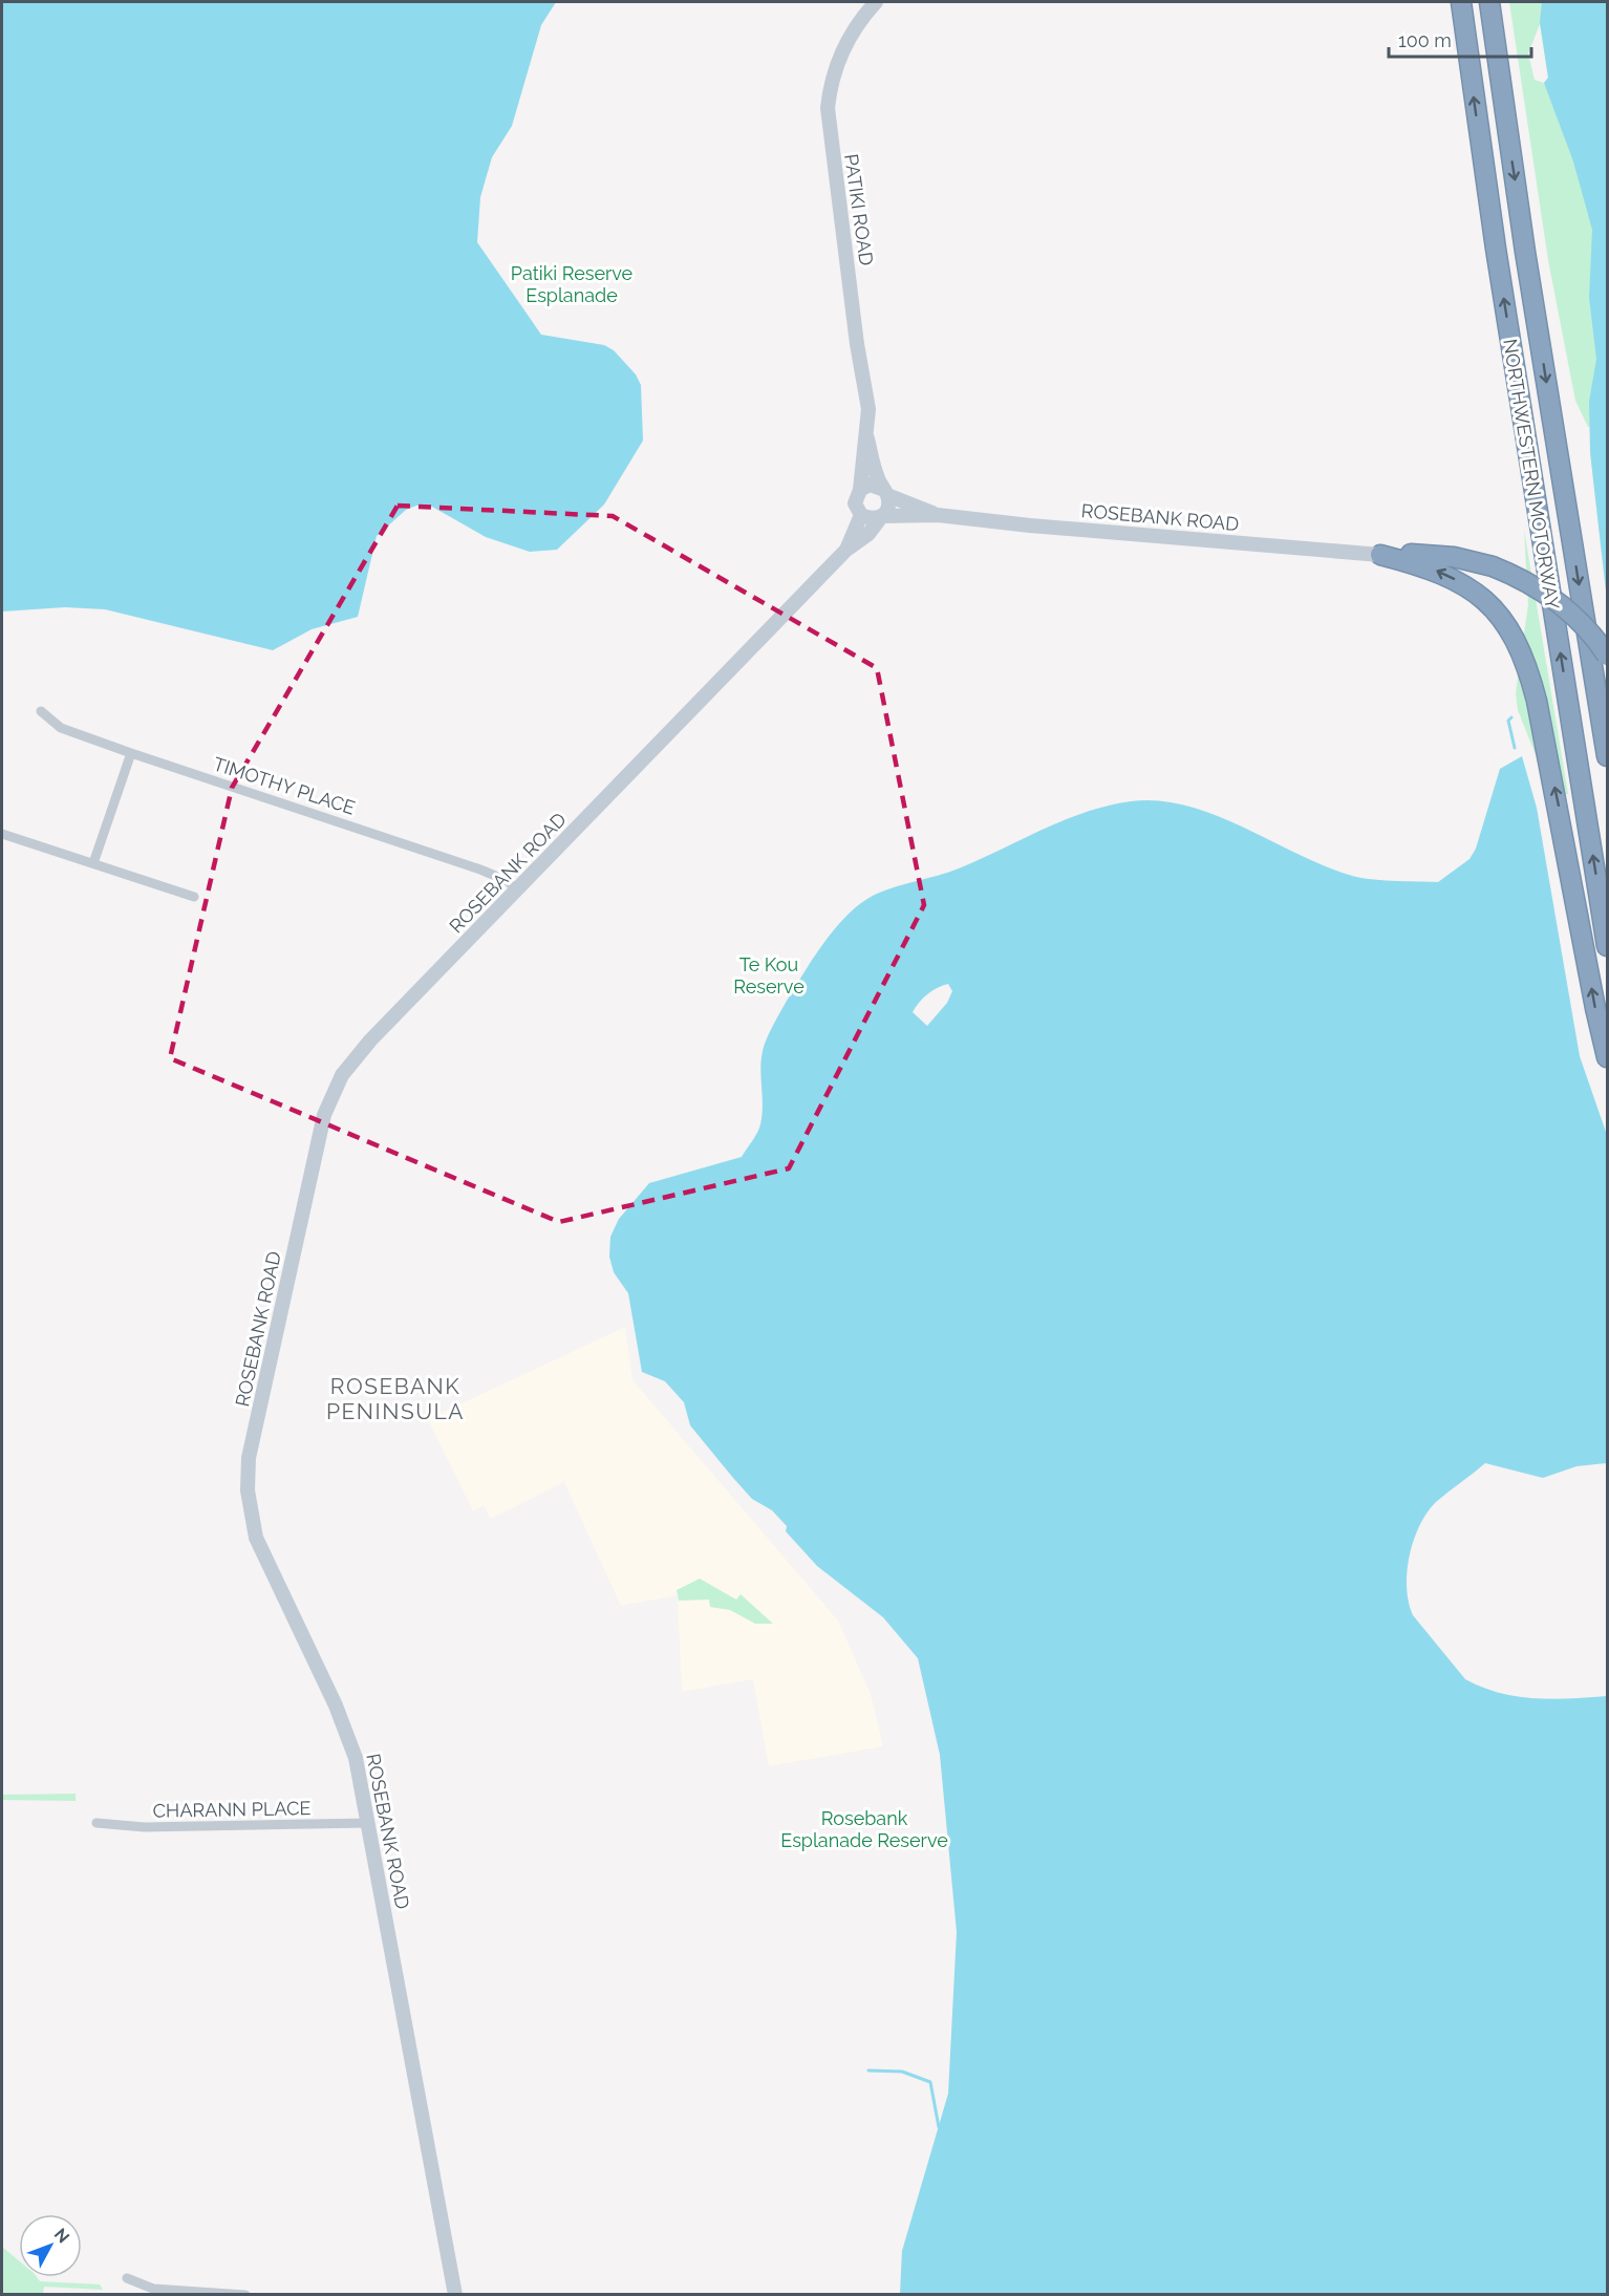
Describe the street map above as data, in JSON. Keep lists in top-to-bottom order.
{
  "streets": {
    "highway": ["NORTHWESTERN MOTORWAY"],
    "main road": ["PATIKI ROAD", "ROSEBANK ROAD"],
    "street": ["TIMOTHY PLACE", "CHARANN PLACE"]
  },
  "crossings": [
    ["PATIKI ROAD", "ROSEBANK ROAD"],
    ["ROSEBANK ROAD", "TIMOTHY PLACE"],
    ["ROSEBANK ROAD", "CHARANN PLACE"]
  ],
  "districts": ["ROSEBANK PENINSULA"],
  "parks": ["Patiki Reserve Esplanade", "Te Kou Reserve", "Rosebank Esplanade Reserve"],
  "scale_bar": "100 m",
  "north": "top right"
}
